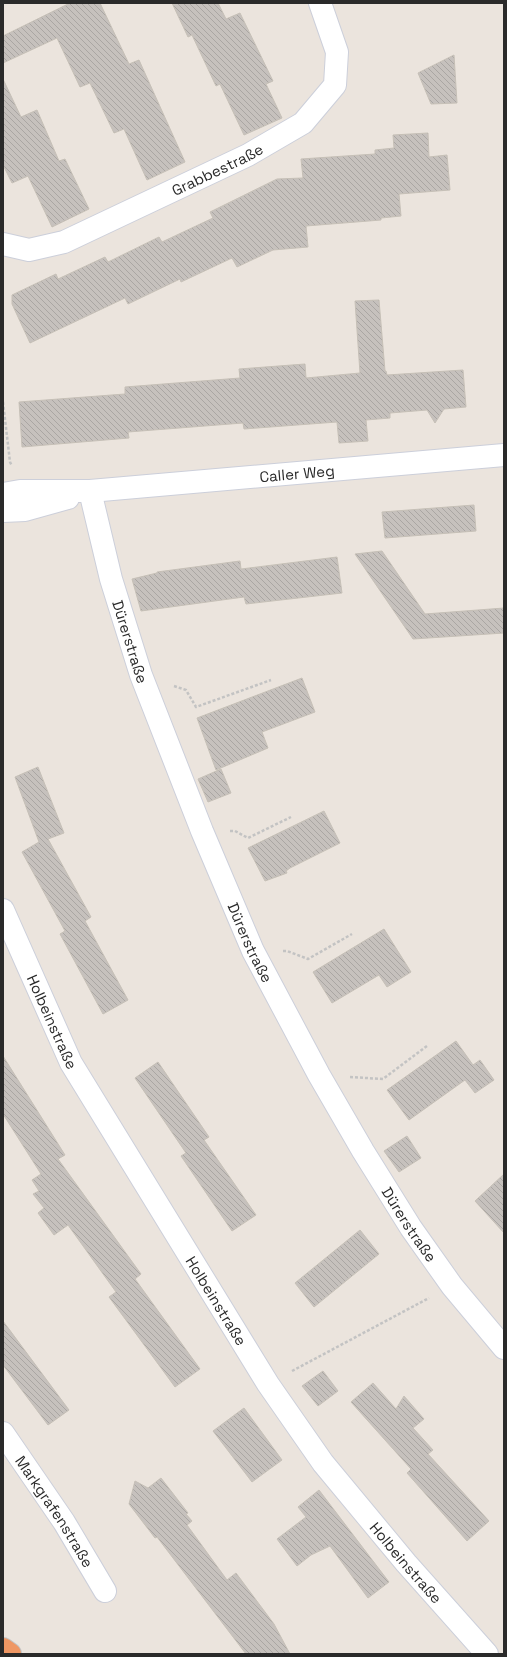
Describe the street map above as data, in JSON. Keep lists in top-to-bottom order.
{
  "streets": {
    "street": [
      "Grabbestraße",
      "Caller Weg",
      "Dürerstraße",
      "Holbeinstraße",
      "Markgrafenstraße"
    ]
  },
  "crossings": [
    ["Caller Weg", "Dürerstraße"]
  ]
}
